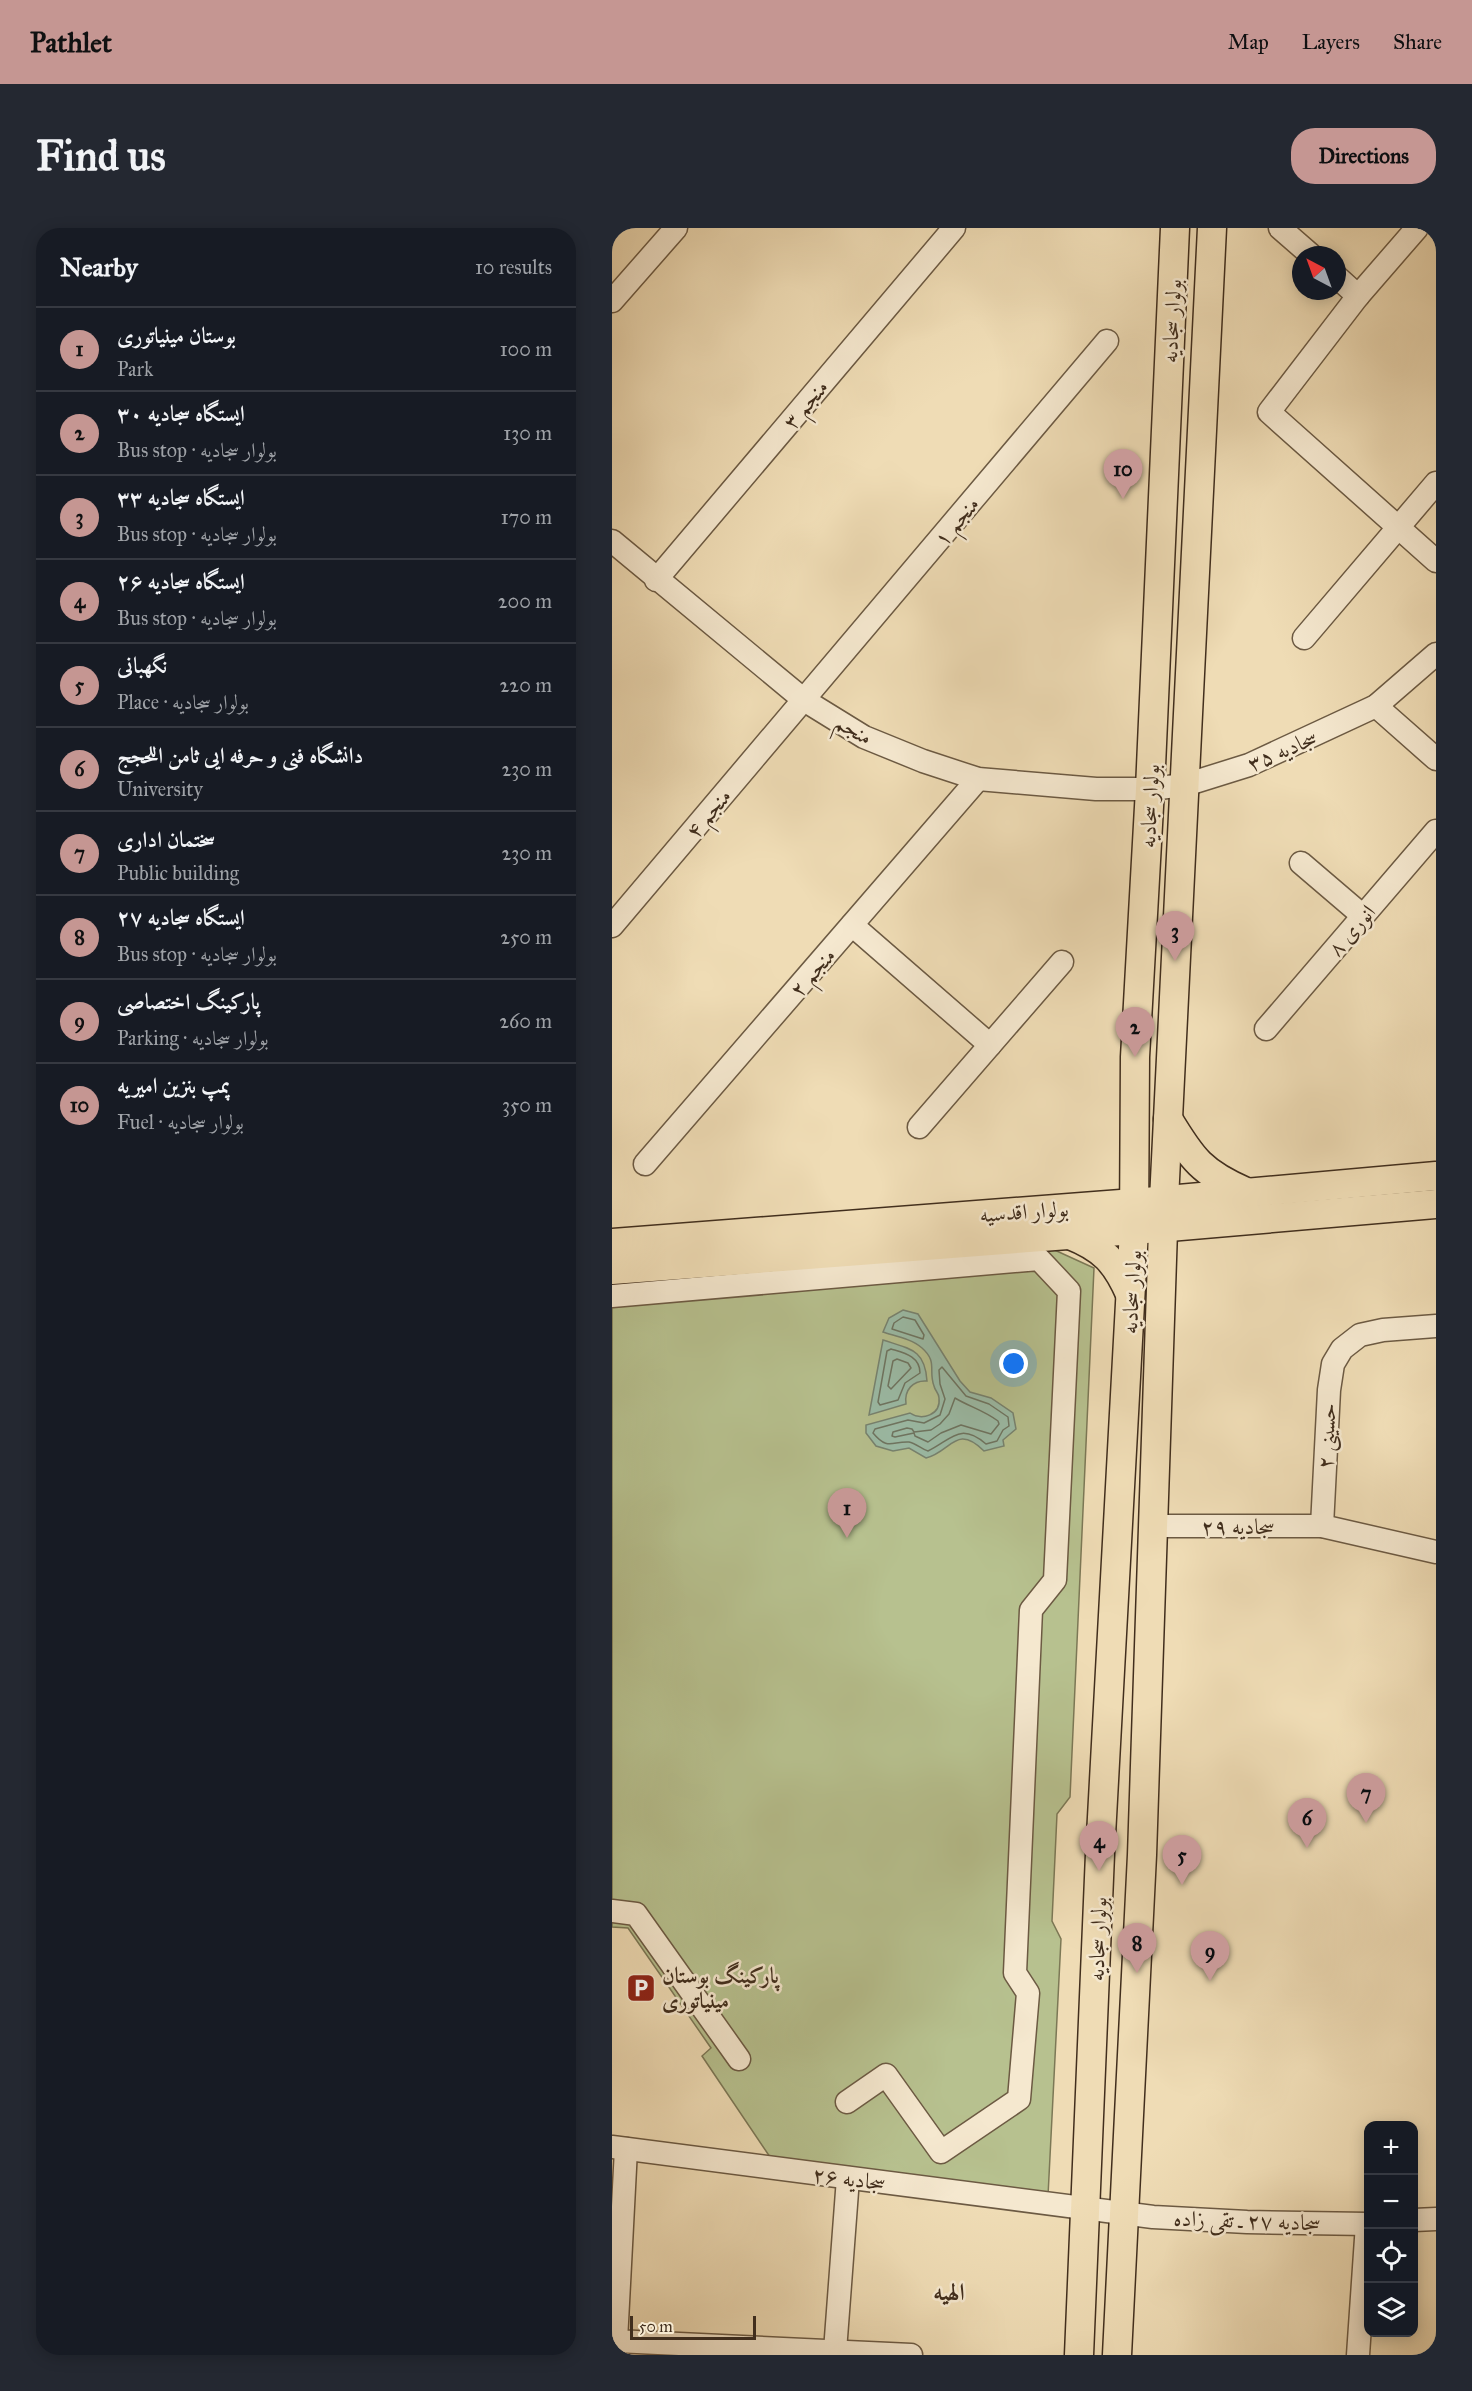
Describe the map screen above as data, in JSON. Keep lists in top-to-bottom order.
{
  "streets": {
    "main road": ["بولوار سجادیه", "بولوار اقدسیه"],
    "street": [
      "منجم ۳",
      "منجم ۱",
      "منجم",
      "سجادیه ۳۵",
      "منجم ۴",
      "انوری ۸",
      "منجم ۲",
      "حسینی ۲",
      "سجادیه ۲۹",
      "سجادیه ۲۶",
      "سجادیه ۲۷ ـ تقی زاده"
    ]
  },
  "crossings": [
    ["بولوار سجادیه", "منجم"],
    ["بولوار سجادیه", "سجادیه ۳۵"],
    ["بولوار سجادیه", "بولوار اقدسیه"],
    ["بولوار سجادیه", "سجادیه ۲۹"],
    ["بولوار سجادیه", "سجادیه ۲۶"],
    ["بولوار سجادیه", "سجادیه ۲۷ ـ تقی زاده"],
    ["منجم ۳", "منجم"],
    ["منجم ۱", "منجم"],
    ["منجم ۱", "منجم ۴"],
    ["منجم", "سجادیه ۳۵"],
    ["منجم", "منجم ۴"],
    ["منجم", "منجم ۲"],
    ["حسینی ۲", "سجادیه ۲۹"],
    ["سجادیه ۲۶", "سجادیه ۲۷ ـ تقی زاده"]
  ],
  "districts": ["الهیه"],
  "places": {
    "parking": ["پارکینگ بوستان مینیاتوری"]
  },
  "scale_bar": "50 m",
  "north": "top left",
  "page": {
    "header": "Pathlet",
    "nav": ["Map", "Layers", "Share"],
    "buttons": "Directions",
    "title": "Find us",
    "heading": ["Nearby", "10 results"],
    "list": [
      {
        "mark": "1",
        "name": "بوستان مینیاتوری",
        "note": "Park",
        "value": "100 m"
      },
      {
        "mark": "2",
        "name": "ایستگاه سجادیه ۳۰",
        "note": "Bus stop · بولوار سجادیه",
        "value": "130 m"
      },
      {
        "mark": "3",
        "name": "ایستگاه سجادیه ۳۳",
        "note": "Bus stop · بولوار سجادیه",
        "value": "170 m"
      },
      {
        "mark": "4",
        "name": "ایستگاه سجادیه ۲۶",
        "note": "Bus stop · بولوار سجادیه",
        "value": "200 m"
      },
      {
        "mark": "5",
        "name": "نگهبانی",
        "note": "Place · بولوار سجادیه",
        "value": "220 m"
      },
      {
        "mark": "6",
        "name": "دانشگاه فنی و حرفه ایی ثامن اللحجج",
        "note": "University",
        "value": "230 m"
      },
      {
        "mark": "7",
        "name": "سختمان اداری",
        "note": "Public building",
        "value": "230 m"
      },
      {
        "mark": "8",
        "name": "ایستگاه سجادیه ۲۷",
        "note": "Bus stop · بولوار سجادیه",
        "value": "250 m"
      },
      {
        "mark": "9",
        "name": "پارکینگ اختصاصی",
        "note": "Parking · بولوار سجادیه",
        "value": "260 m"
      },
      {
        "mark": "10",
        "name": "پمپ بنزین امیریه",
        "note": "Fuel · بولوار سجادیه",
        "value": "350 m"
      }
    ],
    "pins": [
      "10",
      "3",
      "2",
      "1",
      "7",
      "6",
      "4",
      "5",
      "8",
      "9"
    ],
    "map_buttons": ["+", "−"],
    "scale": "50 m"
  }
}
